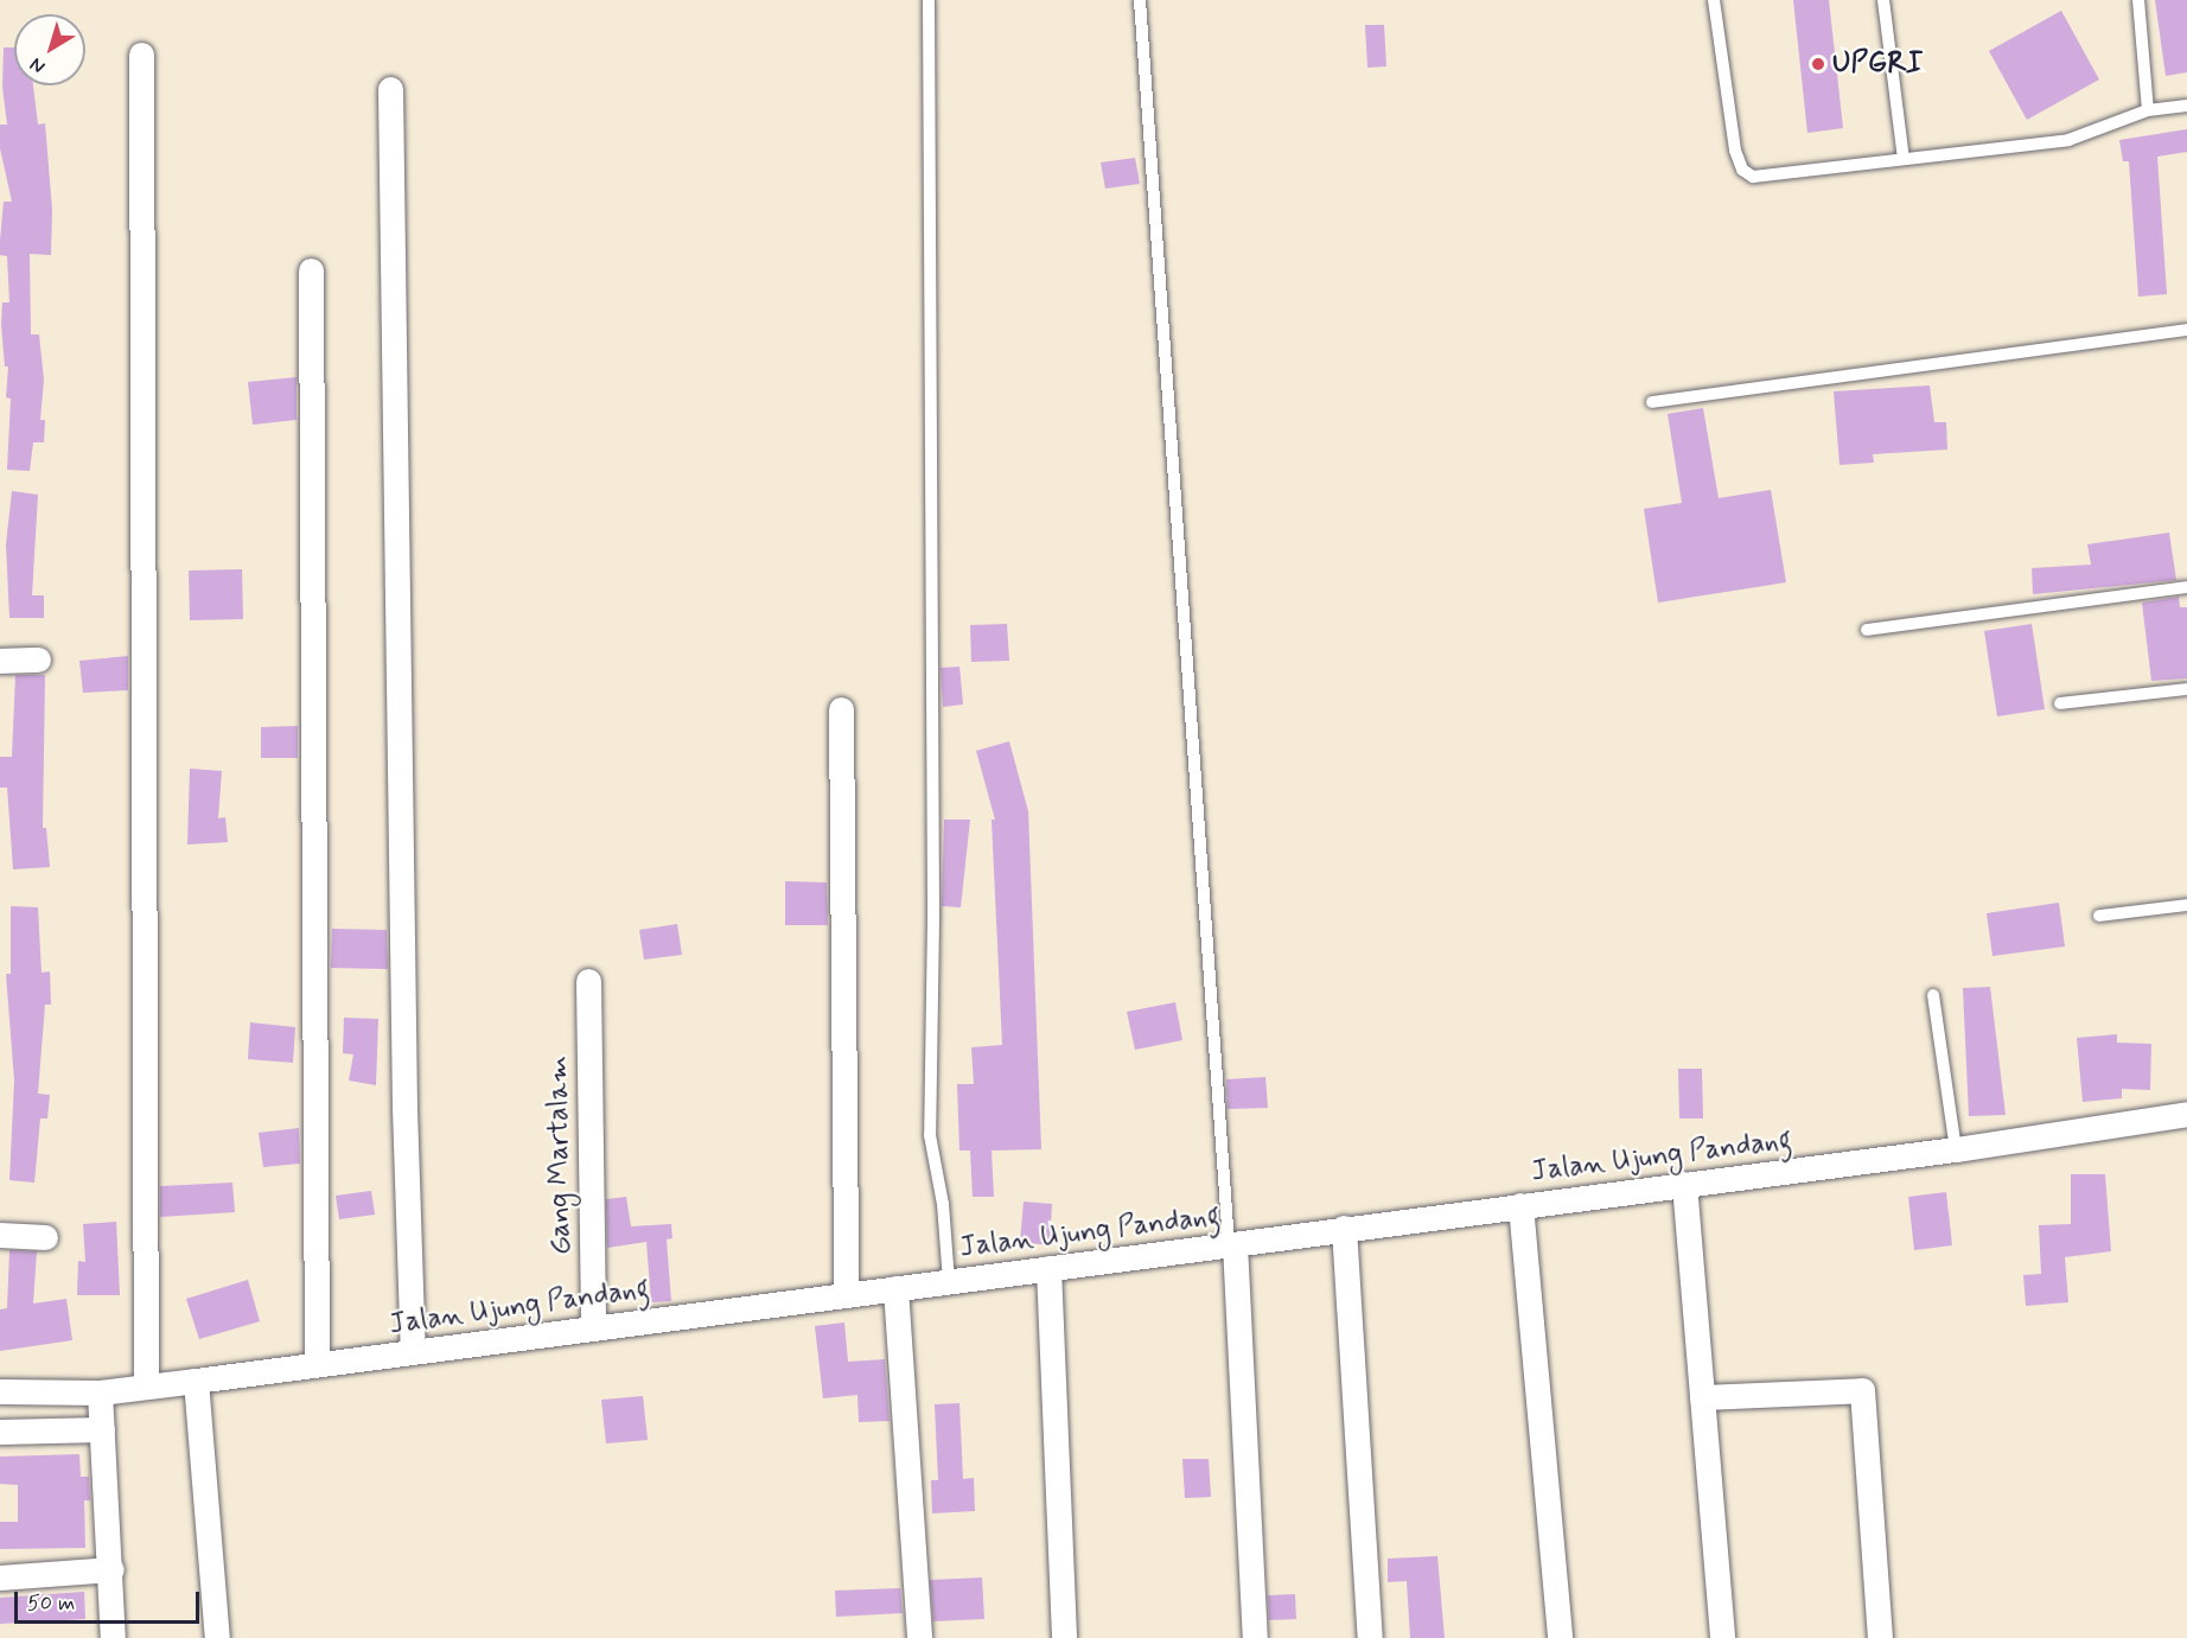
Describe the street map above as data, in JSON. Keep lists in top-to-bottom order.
{
  "streets": {
    "street": ["Gang Martalam", "Jalan Ujung Pandang"]
  },
  "crossings": [
    ["Gang Martalam", "Jalan Ujung Pandang"]
  ],
  "places": ["UPGRI"],
  "scale_bar": "50 m",
  "north": "bottom left"
}
